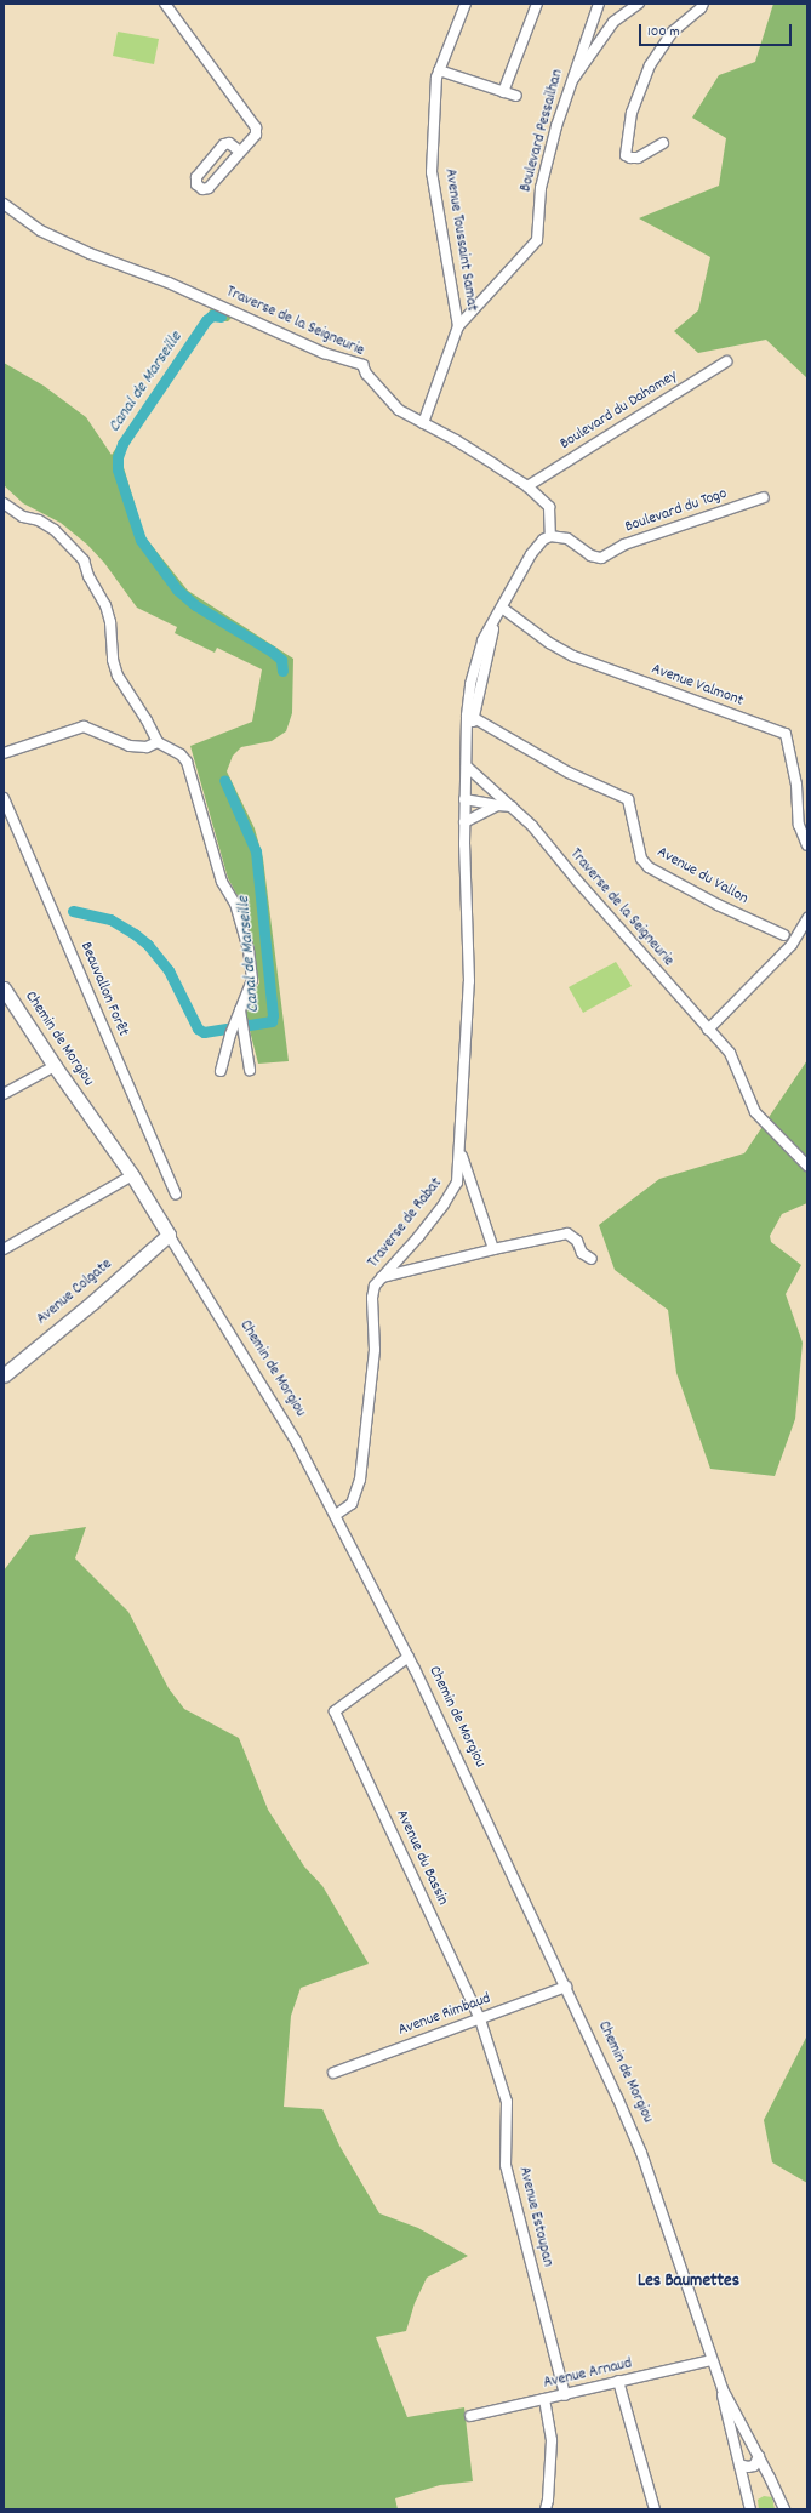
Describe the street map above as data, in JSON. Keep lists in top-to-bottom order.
{
  "streets": {
    "street": [
      "Boulevard Pessailhan",
      "Avenue Toussaint Samat",
      "Traverse de la Seigneurie",
      "Boulevard du Dahomey",
      "Boulevard du Togo",
      "Avenue Valmont",
      "Avenue du Vallon",
      "Beauvallon Forêt",
      "Chemin de Morgiou",
      "Traverse de Rabat",
      "Avenue Colgate",
      "Avenue du Bassin",
      "Avenue Rimbaud",
      "Avenue Estoupan",
      "Avenue Arnaud"
    ]
  },
  "crossings": [
    ["Boulevard Pessailhan", "Avenue Toussaint Samat"],
    ["Avenue Toussaint Samat", "Traverse de la Seigneurie"],
    ["Traverse de la Seigneurie", "Boulevard du Dahomey"],
    ["Traverse de la Seigneurie", "Boulevard du Togo"],
    ["Chemin de Morgiou", "Traverse de Rabat"],
    ["Chemin de Morgiou", "Avenue Colgate"],
    ["Chemin de Morgiou", "Avenue du Bassin"],
    ["Chemin de Morgiou", "Avenue Rimbaud"],
    ["Chemin de Morgiou", "Avenue Arnaud"],
    ["Avenue du Bassin", "Avenue Rimbaud"],
    ["Avenue du Bassin", "Avenue Estoupan"],
    ["Avenue Rimbaud", "Avenue Estoupan"],
    ["Avenue Estoupan", "Avenue Arnaud"]
  ],
  "districts": ["Les Baumettes"],
  "water": ["Canal de Marseille"],
  "scale_bar": "100 m"
}
